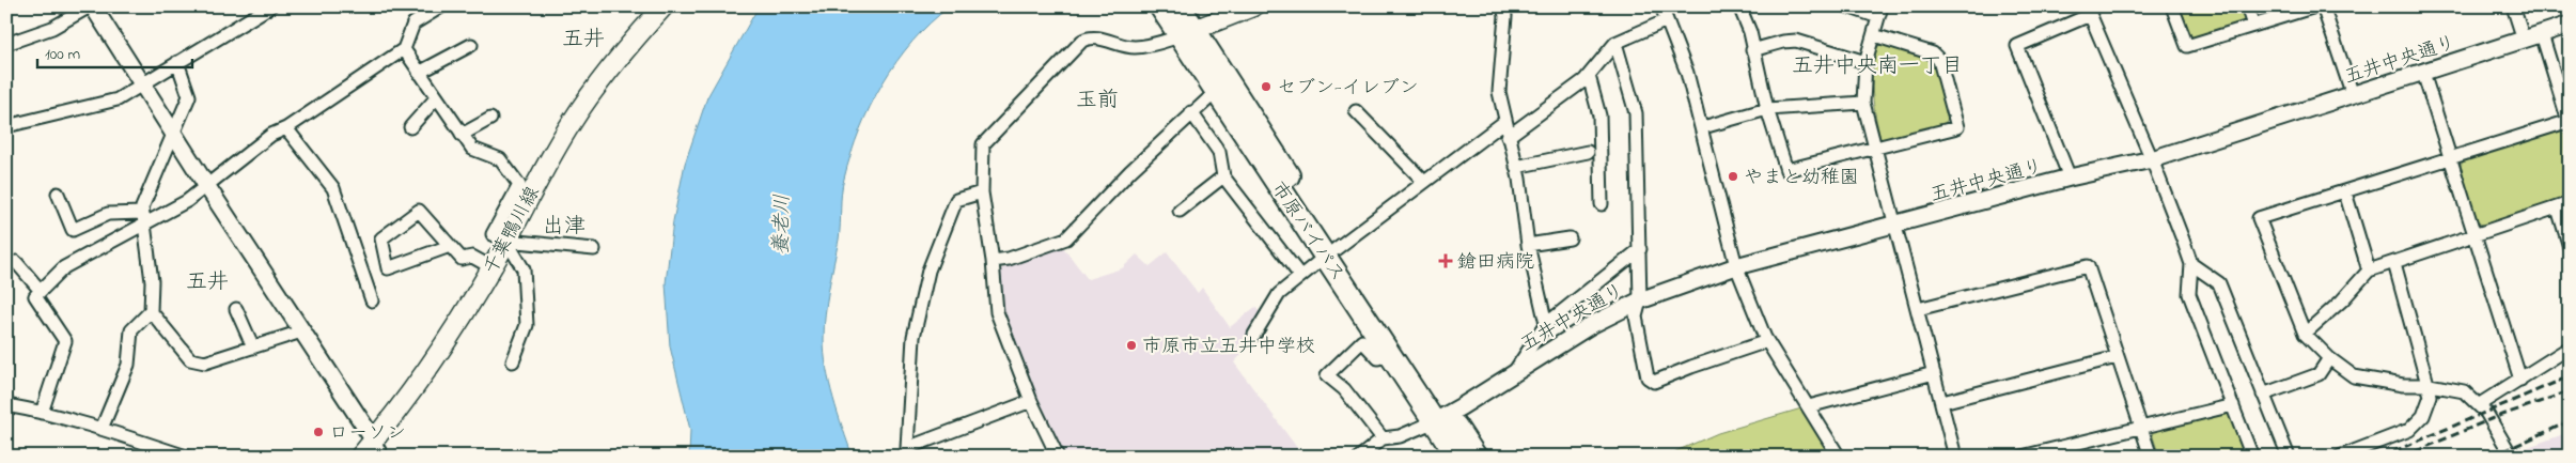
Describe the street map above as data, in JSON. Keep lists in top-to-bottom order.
{
  "streets": {
    "highway": ["市原バイパス"],
    "main road": ["千葉鴨川線"],
    "street": ["五井中央通り"]
  },
  "crossings": [
    ["五井中央通り", "市原バイパス"]
  ],
  "districts": [
    "五井",
    "五井中央南一丁目",
    "玉前",
    "出津",
    "五井"
  ],
  "water": ["養老川"],
  "places": {
    "other": [
      "セブン-イレブン",
      "やまと幼稚園",
      "市原市立五井中学校",
      "ローソン"
    ],
    "health": ["鎗田病院"]
  },
  "scale_bar": "100 m"
}
